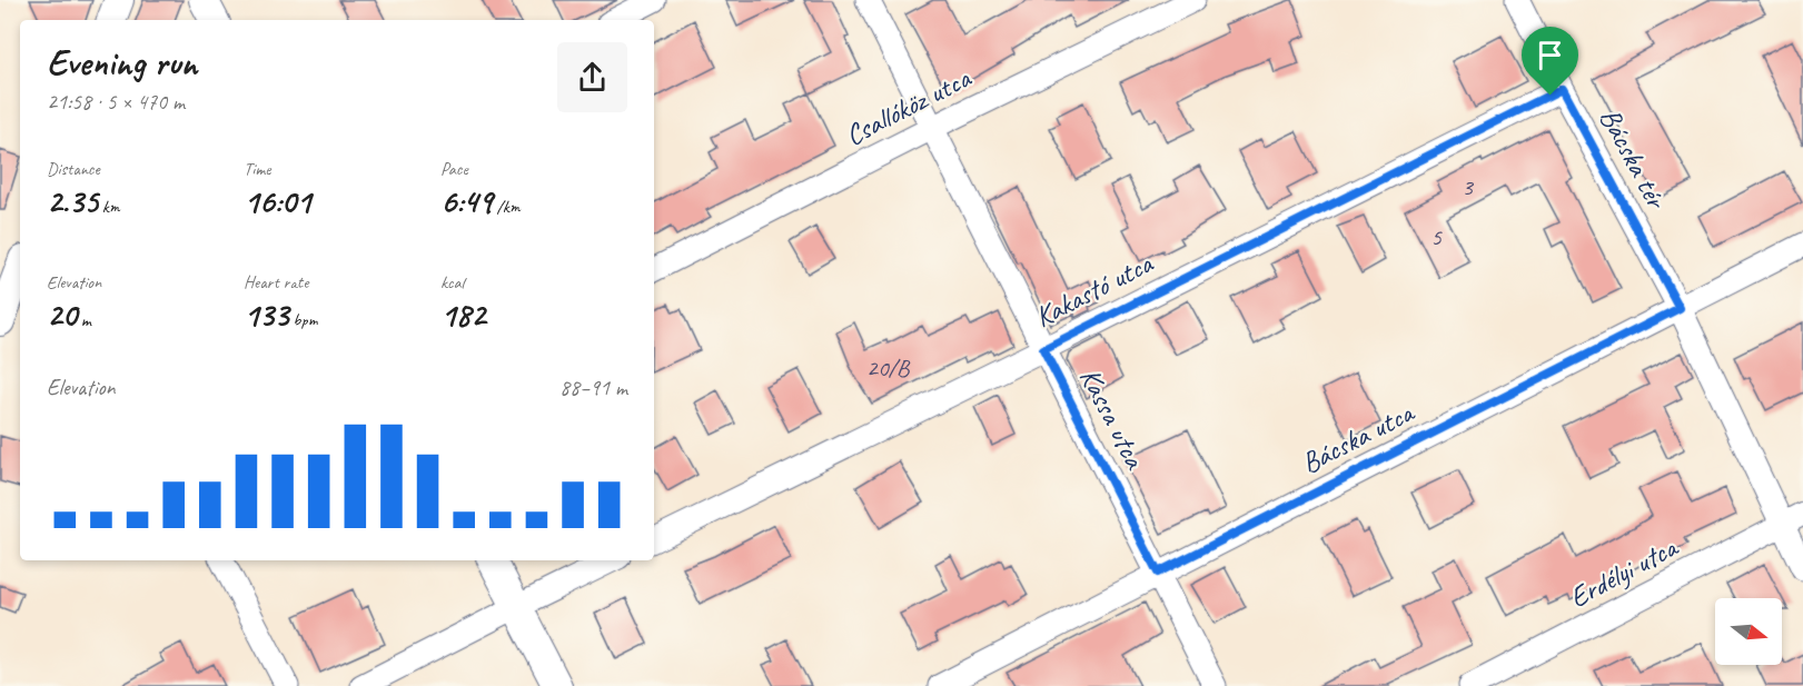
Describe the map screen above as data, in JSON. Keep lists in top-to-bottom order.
{
  "streets": {
    "street": [
      "Csallóköz utca",
      "Bácska tér",
      "Kakastó utca",
      "Kassa utca",
      "Bácska utca",
      "Erdélyi utca"
    ]
  },
  "crossings": [
    ["Csallóköz utca", "Kassa utca"],
    ["Bácska tér", "Kakastó utca"],
    ["Bácska tér", "Bácska utca"],
    ["Bácska tér", "Erdélyi utca"],
    ["Kakastó utca", "Kassa utca"],
    ["Kassa utca", "Bácska utca"]
  ],
  "house_numbers": ["3", "5", "20/B"],
  "north": "right",
  "page": {
    "heading": ["Evening run", "21:58 · 5 × 470 m"],
    "stats": [
      ["Distance", "2.35 km"],
      ["Time", "16:01"],
      ["Pace", "6:49 /km"],
      ["Elevation", "20 m"],
      ["Heart rate", "133 bpm"],
      ["kcal", "182"]
    ],
    "chart": ["Elevation", "88–91 m"]
  }
}
